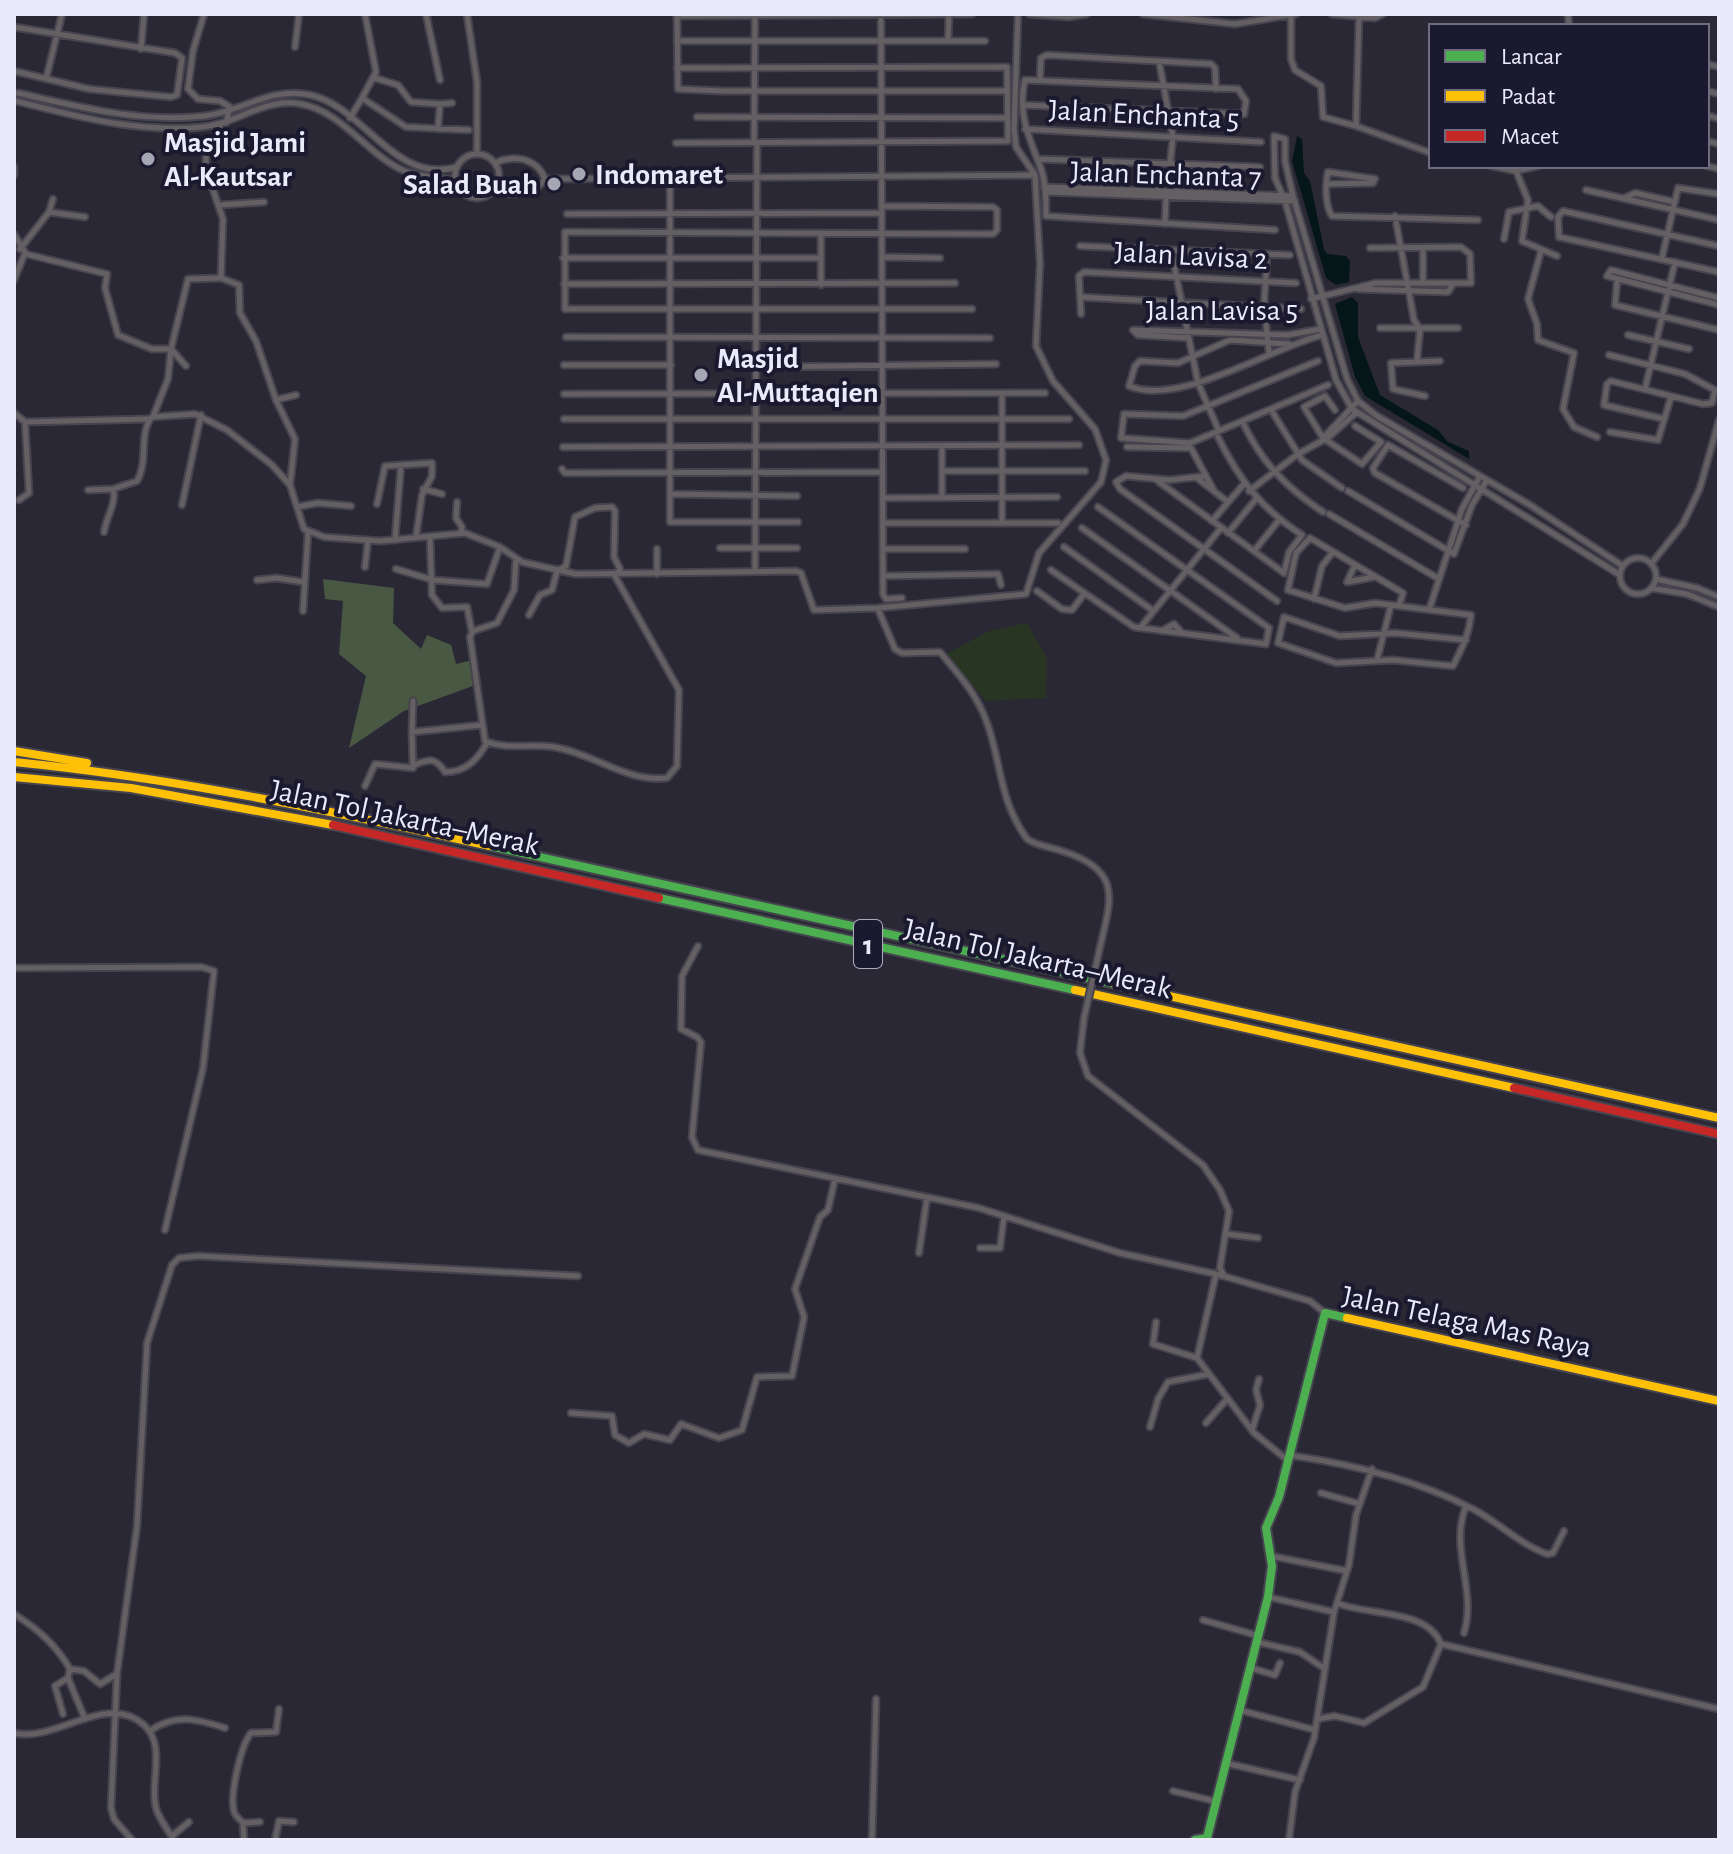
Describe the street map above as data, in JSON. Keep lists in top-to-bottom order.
{
  "streets": {
    "main road": ["Jalan Tol Jakarta–Merak", "1", "Jalan Telaga Mas Raya"],
    "street": [
      "Jalan Enchanta 5",
      "Jalan Enchanta 7",
      "Jalan Lavisa 2",
      "Jalan Lavisa 5"
    ]
  },
  "places": [
    "Masjid Jami Al-Kautsar",
    "Indomaret",
    "Salad Buah",
    "Masjid Al-Muttaqien"
  ],
  "legend": ["Lancar", "Padat", "Macet"]
}
